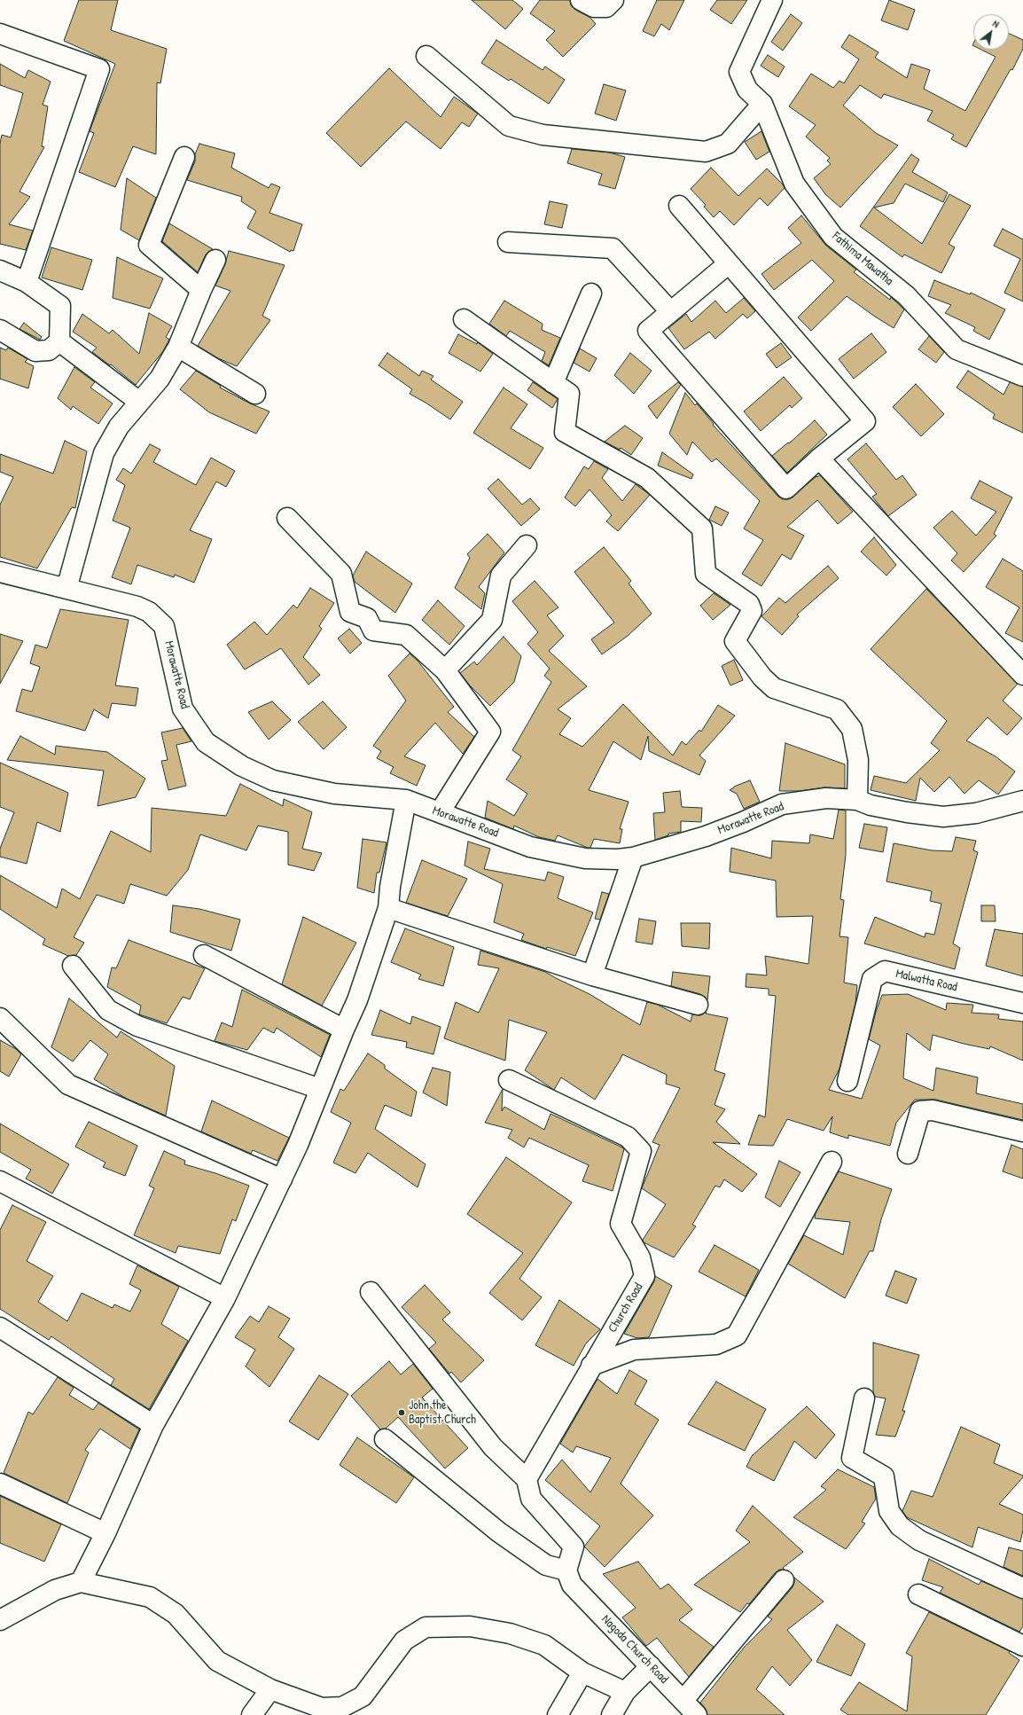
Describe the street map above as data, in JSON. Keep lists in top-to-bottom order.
{
  "streets": {
    "street": [
      "Fathima Mawatha",
      "Morawatte Road",
      "Malwatta Road",
      "Church Road",
      "Nagoda Church Road"
    ]
  },
  "places": ["John the Baptist Church"],
  "north": "top right"
}
